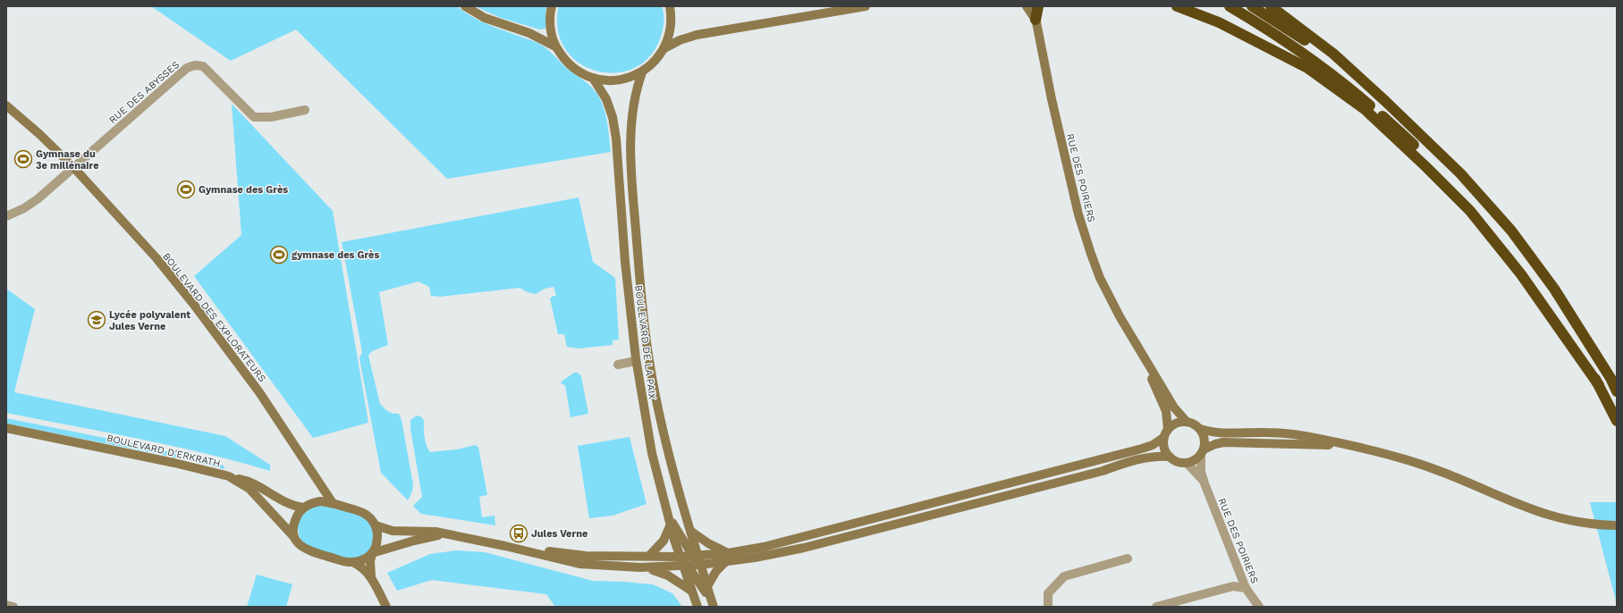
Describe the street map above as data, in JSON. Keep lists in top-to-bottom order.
{
  "streets": {
    "main road": [
      "RUE DES POIRIERS",
      "BOULEVARD DES EXPLORATEURS",
      "BOULEVARD DE LA PAIX",
      "BOULEVARD D'ERKRATH"
    ],
    "street": ["RUE DES ABYSSES"]
  },
  "crossings": [
    ["RUE DES ABYSSES", "BOULEVARD DES EXPLORATEURS"],
    ["BOULEVARD DES EXPLORATEURS", "BOULEVARD D'ERKRATH"]
  ],
  "places": {
    "sports": ["Gymnase du 3e millénaire", "Gymnase des Grès", "gymnase des Grès"],
    "school or university": ["Lycée polyvalent Jules Verne"],
    "bus stop": ["Jules Verne"]
  }
}
